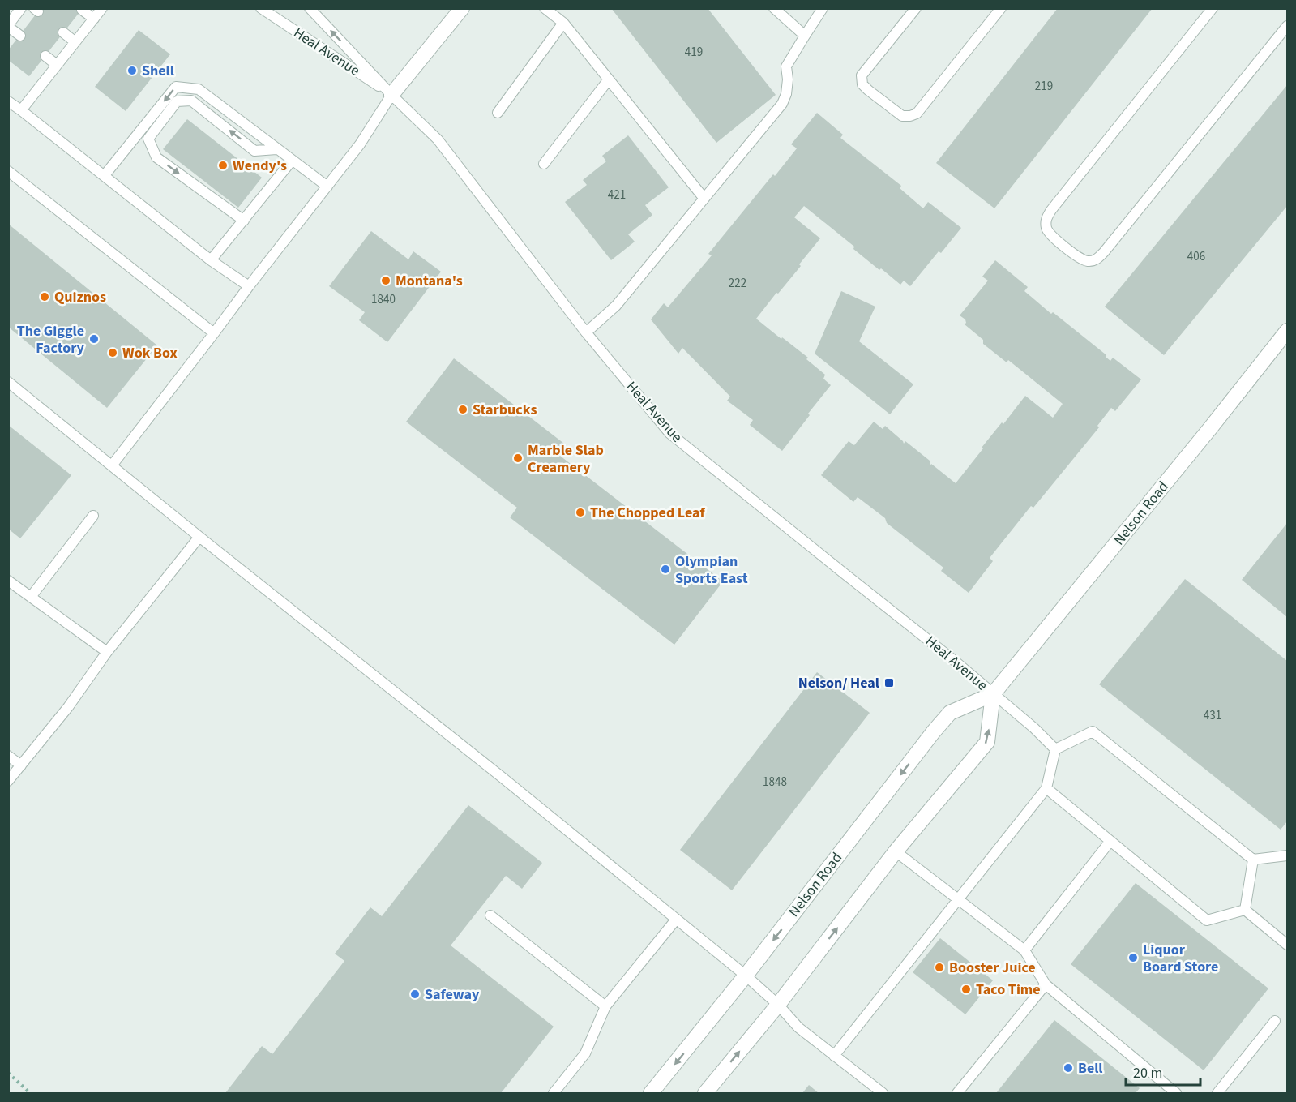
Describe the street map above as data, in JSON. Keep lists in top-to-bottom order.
{
  "streets": {
    "street": ["Nelson Road"],
    "lane": ["Heal Avenue"]
  },
  "crossings": [
    ["Heal Avenue", "Nelson Road"]
  ],
  "places": {
    "other": [
      "Shell",
      "Wendy's",
      "Montana's",
      "Quiznos",
      "The Giggle Factory",
      "Wok Box",
      "Starbucks",
      "Marble Slab Creamery",
      "The Chopped Leaf",
      "Olympian Sports East",
      "Liquor Board Store",
      "Booster Juice",
      "Taco Time",
      "Safeway",
      "Bell"
    ],
    "transit": ["Nelson/ Heal"]
  },
  "house_numbers": [
    "419",
    "219",
    "421",
    "406",
    "222",
    "1840",
    "431",
    "1848"
  ],
  "scale_bar": "20 m"
}
